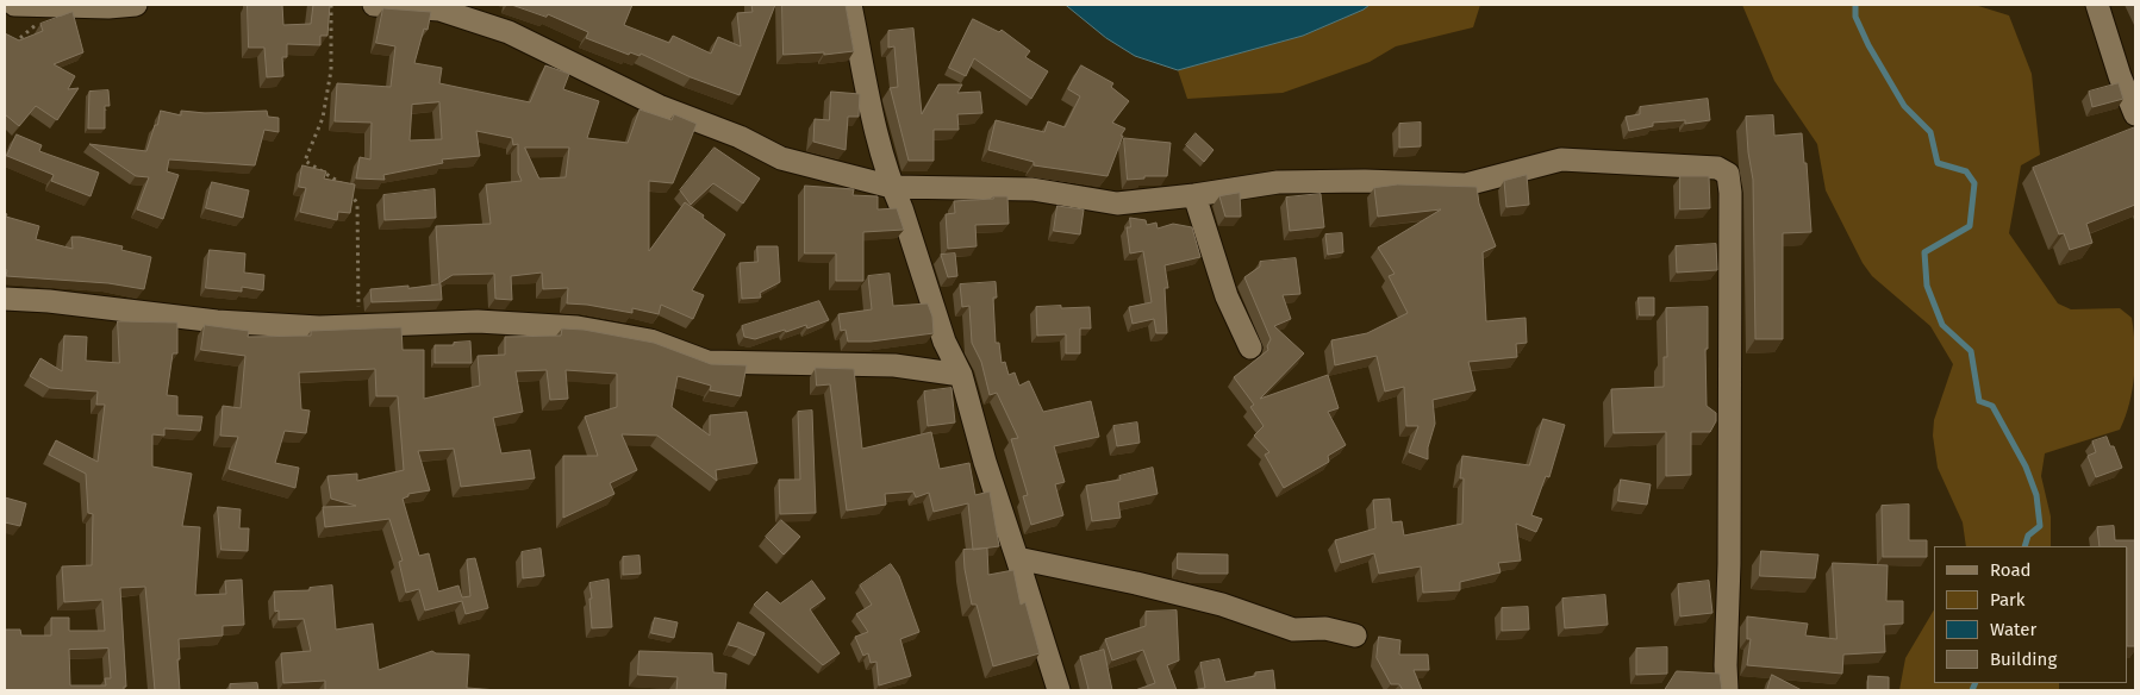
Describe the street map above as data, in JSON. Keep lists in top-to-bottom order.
{
  "legend": [
    "Road",
    "Park",
    "Water",
    "Building"
  ]
}
